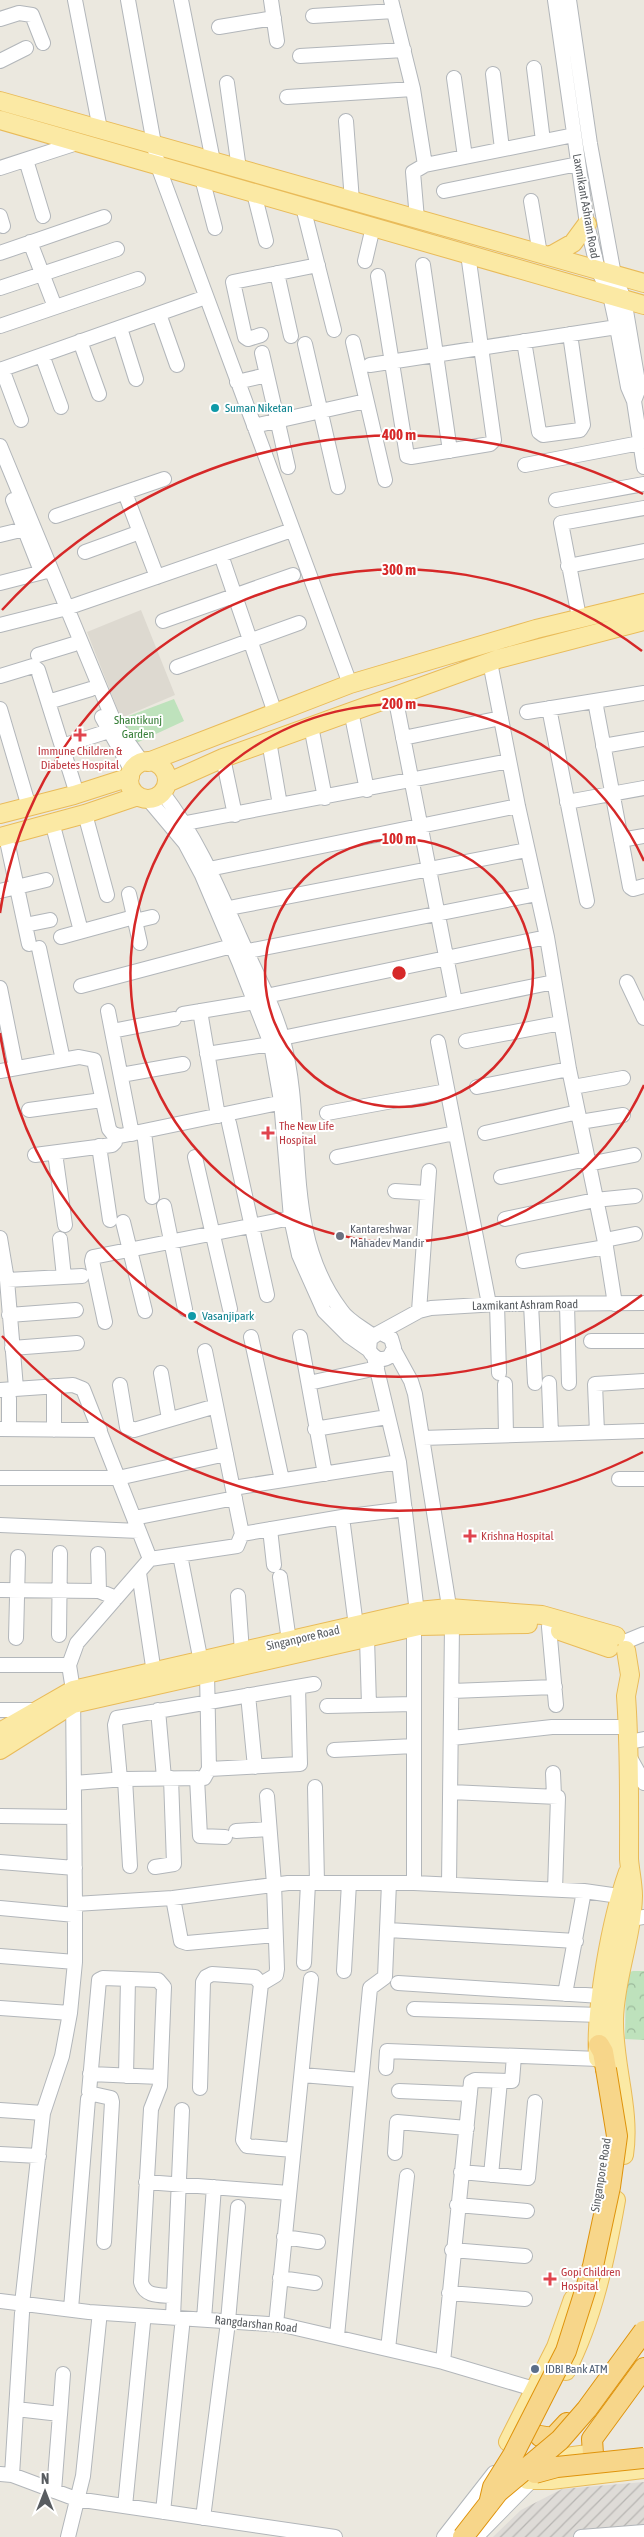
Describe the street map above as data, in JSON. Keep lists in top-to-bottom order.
{
  "streets": {
    "main road": ["Singanpore Road"],
    "street": ["Laxmikant Ashram Road", "Rangdarshan Road"]
  },
  "crossings": [
    ["Singanpore Road", "Rangdarshan Road"]
  ],
  "parks": ["Shantikunj Garden"],
  "places": {
    "other": [
      "Suman Niketan",
      "Kantareshwar Mahadev Mandir",
      "Vasanjipark",
      "IDBI Bank ATM"
    ],
    "health": [
      "Immune Children & Diabetes Hospital",
      "The New Life Hospital",
      "Krishna Hospital",
      "Gopi Children Hospital"
    ]
  },
  "north": "top",
  "rings": [
    "400 m",
    "300 m",
    "200 m",
    "100 m"
  ]
}
